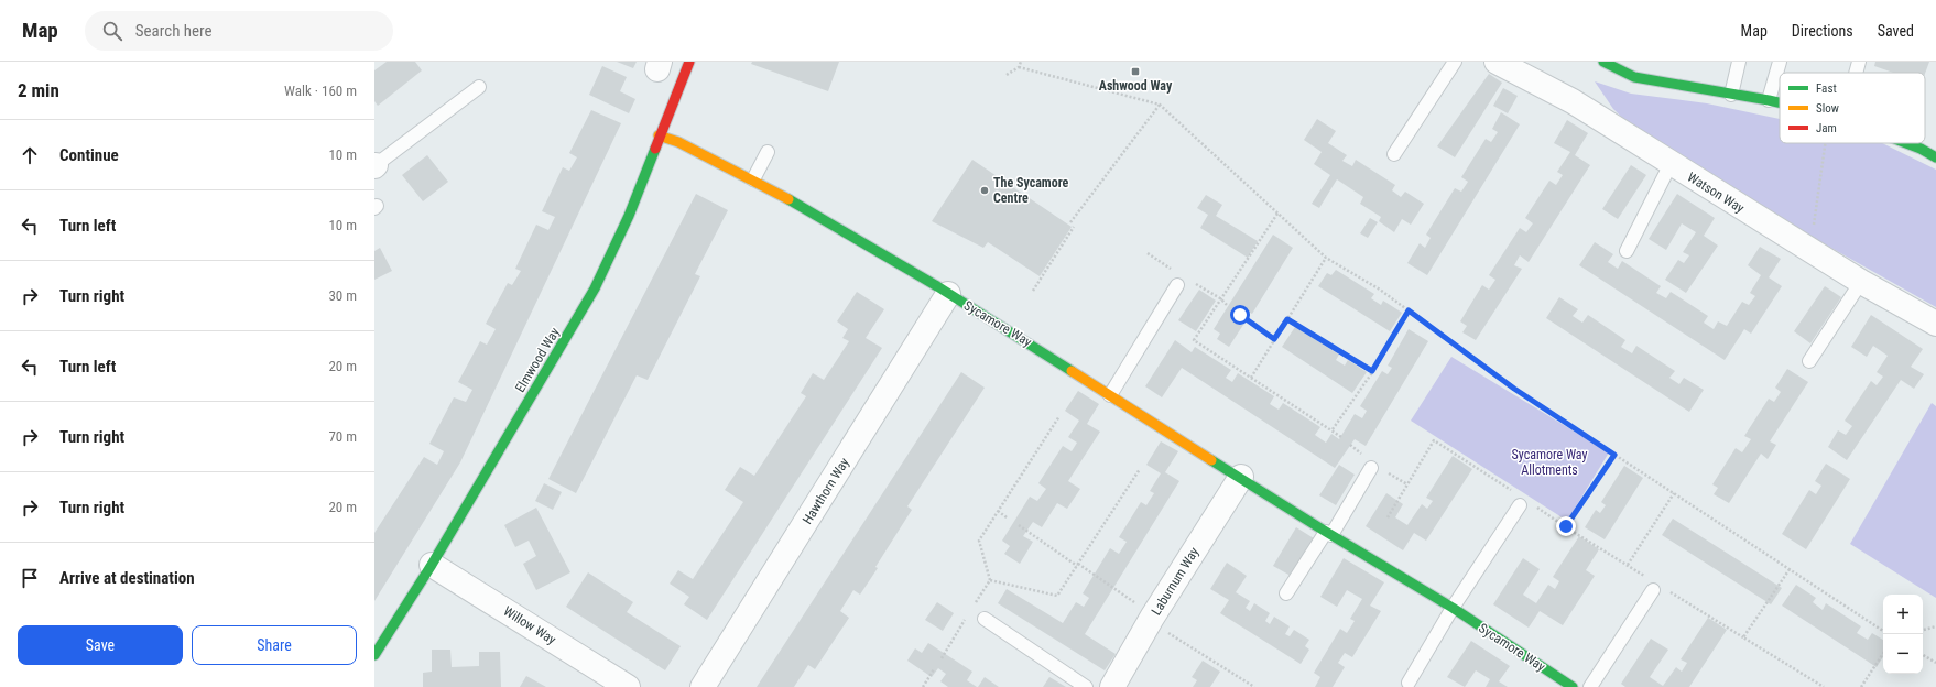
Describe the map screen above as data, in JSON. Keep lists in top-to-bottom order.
{
  "streets": {
    "street": [
      "Watson Way",
      "Sycamore Way",
      "Elmwood Way",
      "Hawthorn Way",
      "Laburnum Way",
      "Willow Way"
    ]
  },
  "crossings": [
    ["Sycamore Way", "Elmwood Way"],
    ["Sycamore Way", "Hawthorn Way"],
    ["Sycamore Way", "Laburnum Way"],
    ["Elmwood Way", "Willow Way"]
  ],
  "parks": ["Sycamore Way Allotments"],
  "places": {
    "transit": ["Ashwood Way"],
    "other": ["The Sycamore Centre"]
  },
  "legend": ["Fast", "Slow", "Jam"],
  "page": {
    "header": "Map",
    "search": "Search here",
    "nav": ["Map", "Directions", "Saved"],
    "heading": ["2 min", "Walk · 160 m"],
    "list": [
      ["Continue", "10 m"],
      ["Turn left", "10 m"],
      ["Turn right", "30 m"],
      ["Turn left", "20 m"],
      ["Turn right", "70 m"],
      ["Turn right", "20 m"],
      "Arrive at destination"
    ],
    "map_buttons": ["+", "−"],
    "buttons": ["Save", "Share"]
  }
}
